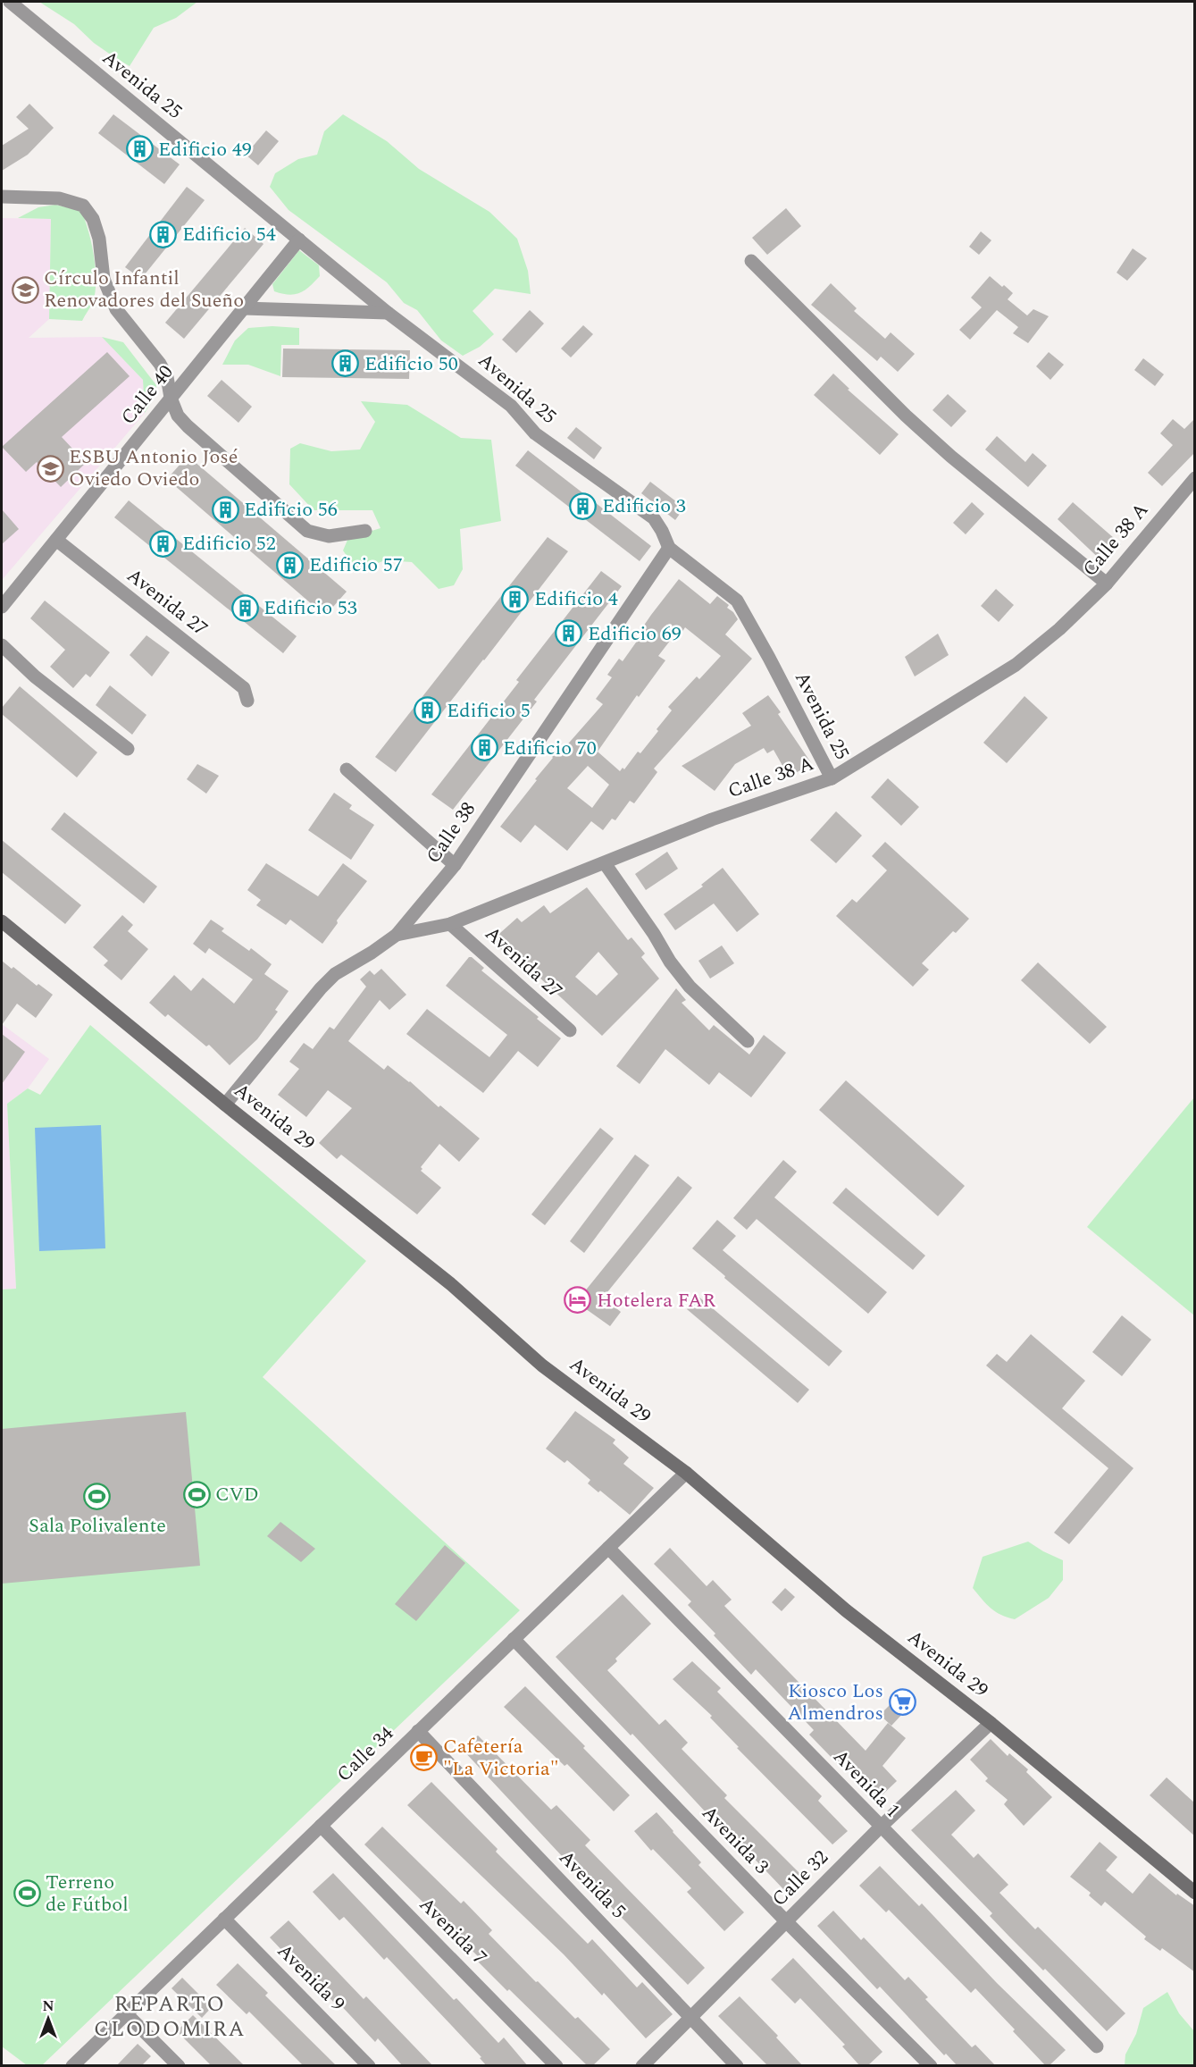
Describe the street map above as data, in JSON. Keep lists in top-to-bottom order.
{
  "streets": {
    "main road": ["Avenida 29"],
    "street": [
      "Avenida 25",
      "Calle 40",
      "Calle 38 A",
      "Avenida 27",
      "Calle 38",
      "Calle 34",
      "Avenida 1",
      "Avenida 3",
      "Calle 32",
      "Avenida 5",
      "Avenida 7",
      "Avenida 9"
    ]
  },
  "crossings": [
    ["Avenida 25", "Calle 40"],
    ["Avenida 25", "Calle 38 A"],
    ["Avenida 25", "Calle 38"],
    ["Calle 40", "Avenida 27"],
    ["Calle 38 A", "Avenida 27"],
    ["Calle 38 A", "Calle 38"],
    ["Calle 38", "Avenida 29"],
    ["Avenida 29", "Calle 34"],
    ["Avenida 29", "Calle 32"],
    ["Calle 34", "Avenida 1"],
    ["Calle 34", "Avenida 3"],
    ["Calle 34", "Avenida 5"],
    ["Calle 34", "Avenida 7"],
    ["Calle 34", "Avenida 9"],
    ["Avenida 1", "Calle 32"],
    ["Avenida 3", "Calle 32"],
    ["Calle 32", "Avenida 5"]
  ],
  "districts": ["REPARTO CLODOMIRA"],
  "places": {
    "building": [
      "Edificio 49",
      "Edificio 54",
      "Edificio 50",
      "Edificio 3",
      "Edificio 56",
      "Edificio 52",
      "Edificio 57",
      "Edificio 4",
      "Edificio 53",
      "Edificio 69",
      "Edificio 5",
      "Edificio 70"
    ],
    "school or university": ["Círculo Infantil Renovadores del Sueño", "ESBU Antonio José Oviedo Oviedo"],
    "hotel": ["Hotelera FAR"],
    "sports": ["CVD", "Sala Polivalente", "Terreno de Fútbol"],
    "supermarket": ["Kiosco Los Almendros"],
    "cafe": ["Cafetería \"La Victoria\""]
  },
  "north": "top"
}
